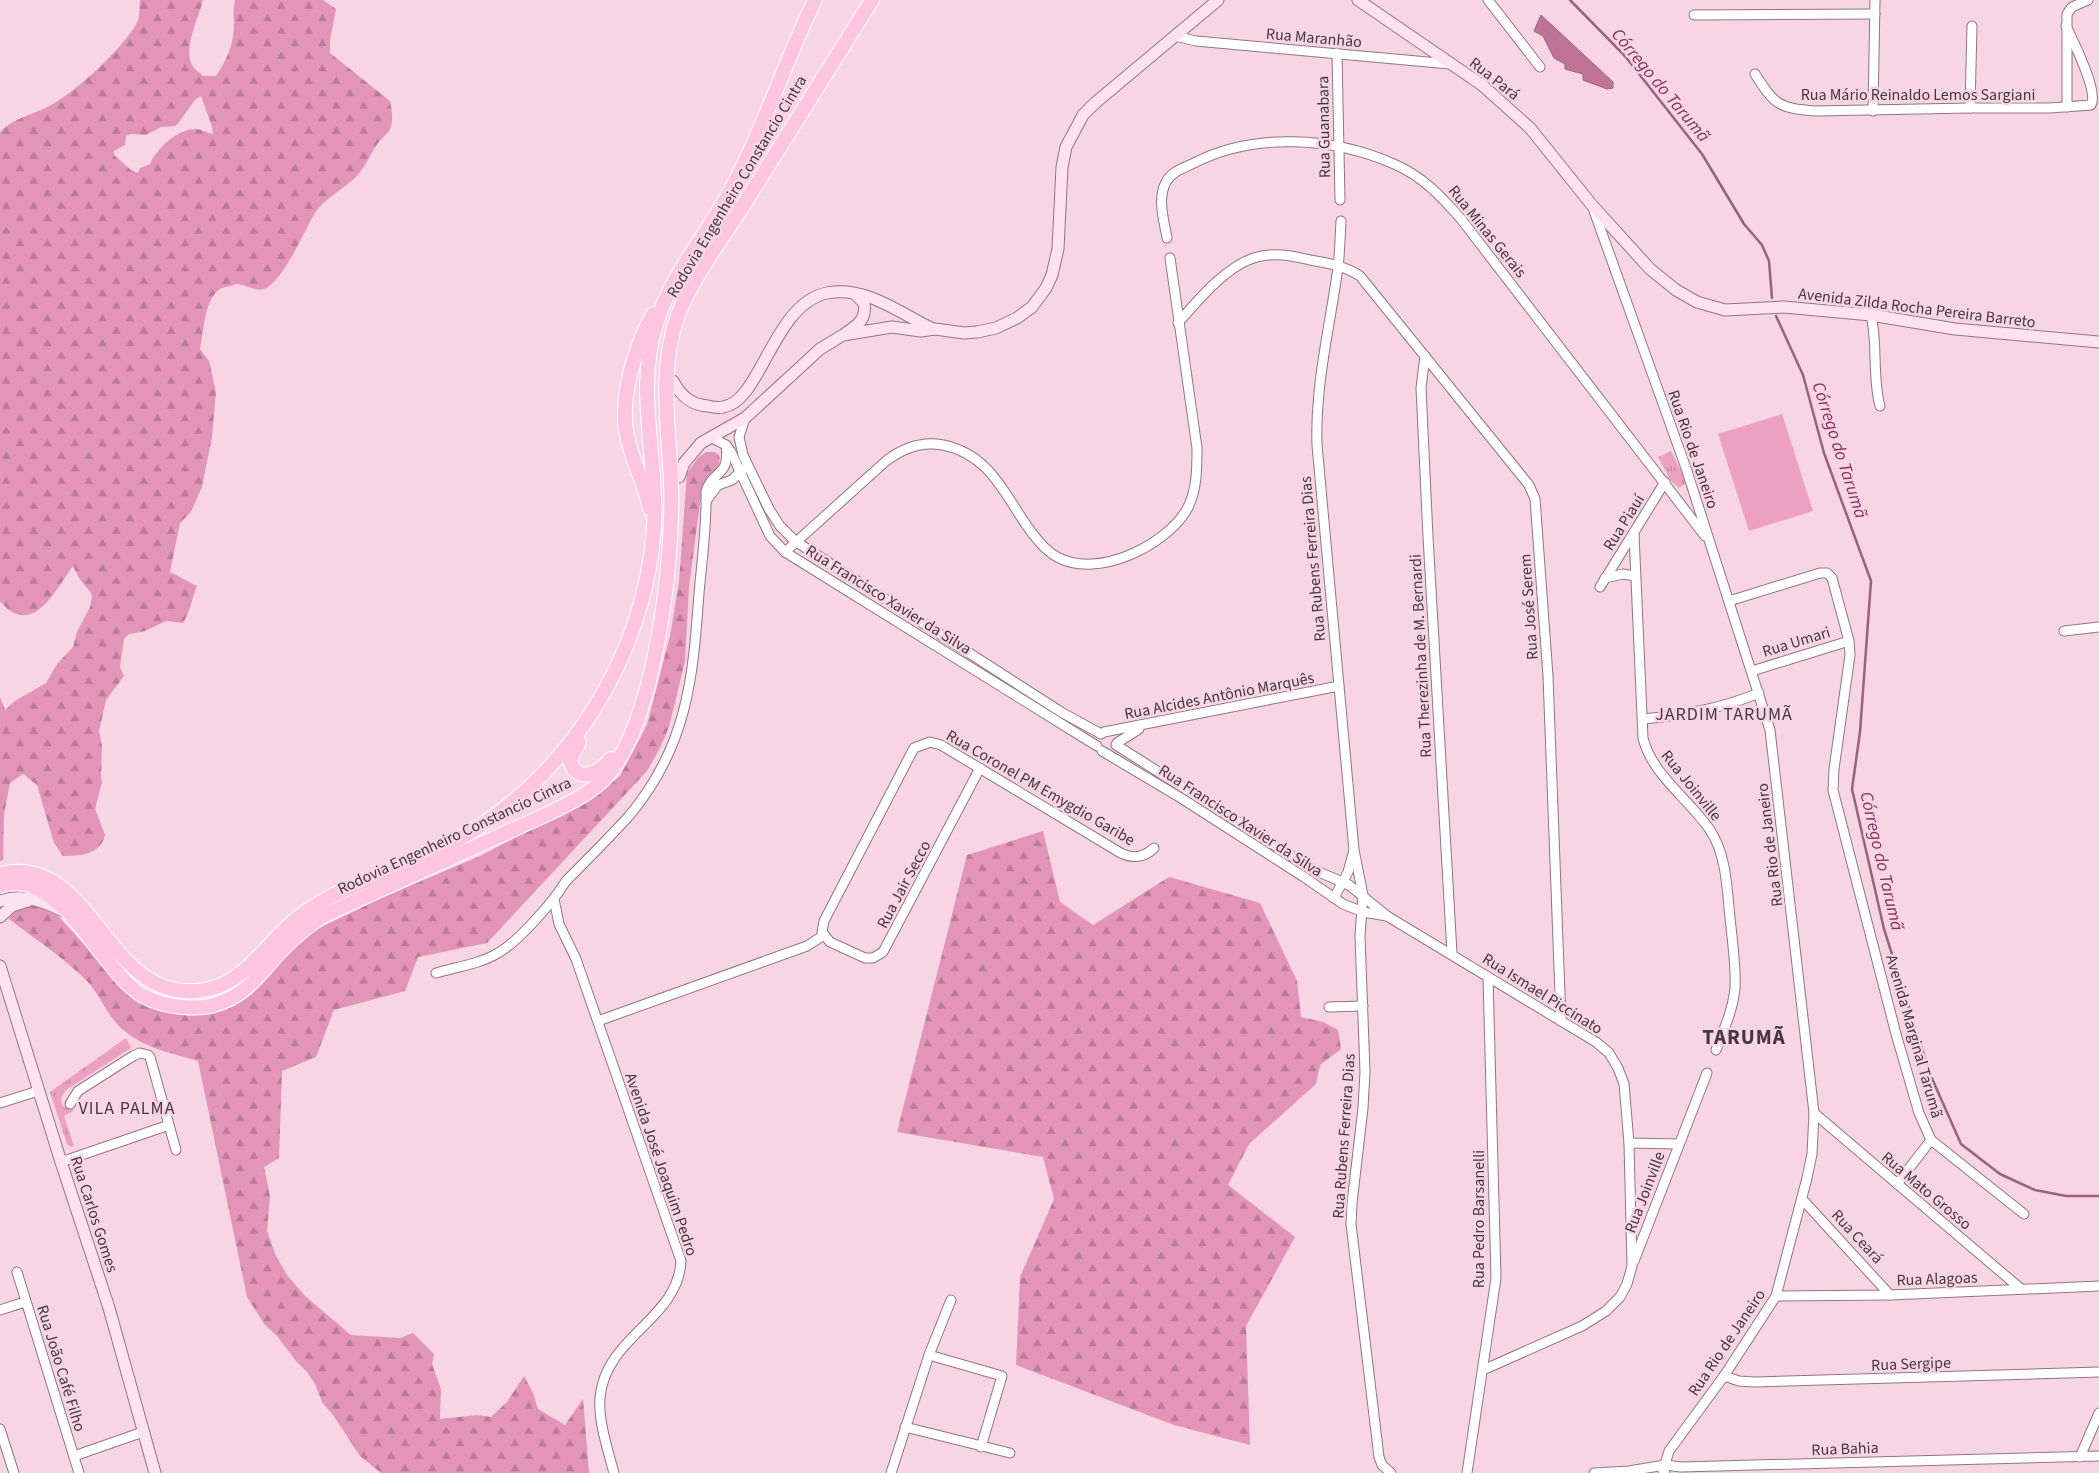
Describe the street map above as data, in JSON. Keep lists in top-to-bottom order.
{
  "streets": {
    "main road": [
      "Rua Pará",
      "Rodovia Engenheiro Constancio Cintra",
      "Avenida Zilda Rocha Pereira Barreto",
      "Rua Carlos Gomes"
    ],
    "street": [
      "Rua Maranhão",
      "Rua Mário Reinaldo Lemos Sargiani",
      "Rua Guanabara",
      "Rua Minas Gerais",
      "Rua Rio de Janeiro",
      "Rua Piauí",
      "Rua Rubens Ferreira Dias",
      "Rua Francisco Xavier da Silva",
      "Rua José Serem",
      "Rua Umari",
      "Rua Therezinha de M. Bernardi",
      "Rua Alcides Antônio Marquês",
      "Rua Joinville",
      "Rua Coronel PM Emygdio Garibe",
      "Rua Jair Secco",
      "Rua Ismael Piccinato",
      "Avenida Marginal Tarumã",
      "Avenida José Joaquim Pedro",
      "Rua Mato Grosso",
      "Rua Pedro Barsanelli",
      "Rua Ceará",
      "Rua Alagoas",
      "Rua Sergipe",
      "Rua João Café Filho",
      "Rua Bahia"
    ]
  },
  "crossings": [
    ["Rua Maranhão", "Rua Pará"],
    ["Rua Maranhão", "Rua Guanabara"],
    ["Rua Pará", "Avenida Zilda Rocha Pereira Barreto"],
    ["Rua Pará", "Rua Rio de Janeiro"],
    ["Rua Guanabara", "Rua Minas Gerais"],
    ["Rua Minas Gerais", "Rua Rio de Janeiro"],
    ["Rua Minas Gerais", "Rua Piauí"],
    ["Avenida Zilda Rocha Pereira Barreto", "Rua Rio de Janeiro"],
    ["Rua Rio de Janeiro", "Rua Umari"],
    ["Rua Rio de Janeiro", "Avenida Marginal Tarumã"],
    ["Rua Rio de Janeiro", "Rua Mato Grosso"],
    ["Rua Rio de Janeiro", "Rua Ceará"],
    ["Rua Rio de Janeiro", "Rua Alagoas"],
    ["Rua Rio de Janeiro", "Rua Sergipe"],
    ["Rua Rio de Janeiro", "Rua Bahia"],
    ["Rua Piauí", "Rua Joinville"],
    ["Rua Rubens Ferreira Dias", "Rua Francisco Xavier da Silva"],
    ["Rua Rubens Ferreira Dias", "Rua José Serem"],
    ["Rua Rubens Ferreira Dias", "Rua Alcides Antônio Marquês"],
    ["Rua Rubens Ferreira Dias", "Rua Ismael Piccinato"],
    ["Rua Francisco Xavier da Silva", "Rua Alcides Antônio Marquês"],
    ["Rua Francisco Xavier da Silva", "Rua Ismael Piccinato"],
    ["Rua José Serem", "Rua Therezinha de M. Bernardi"],
    ["Rua José Serem", "Rua Ismael Piccinato"],
    ["Rua Umari", "Avenida Marginal Tarumã"],
    ["Rua Therezinha de M. Bernardi", "Rua Ismael Piccinato"],
    ["Rua Joinville", "Rua Ismael Piccinato"],
    ["Rua Coronel PM Emygdio Garibe", "Rua Jair Secco"],
    ["Rua Ismael Piccinato", "Rua Pedro Barsanelli"],
    ["Rua Mato Grosso", "Rua Alagoas"],
    ["Rua Ceará", "Rua Alagoas"]
  ],
  "districts": ["JARDIM TARUMÃ", "TARUMÃ", "VILA PALMA"],
  "water": ["Córrego do Tarumã"]
}
